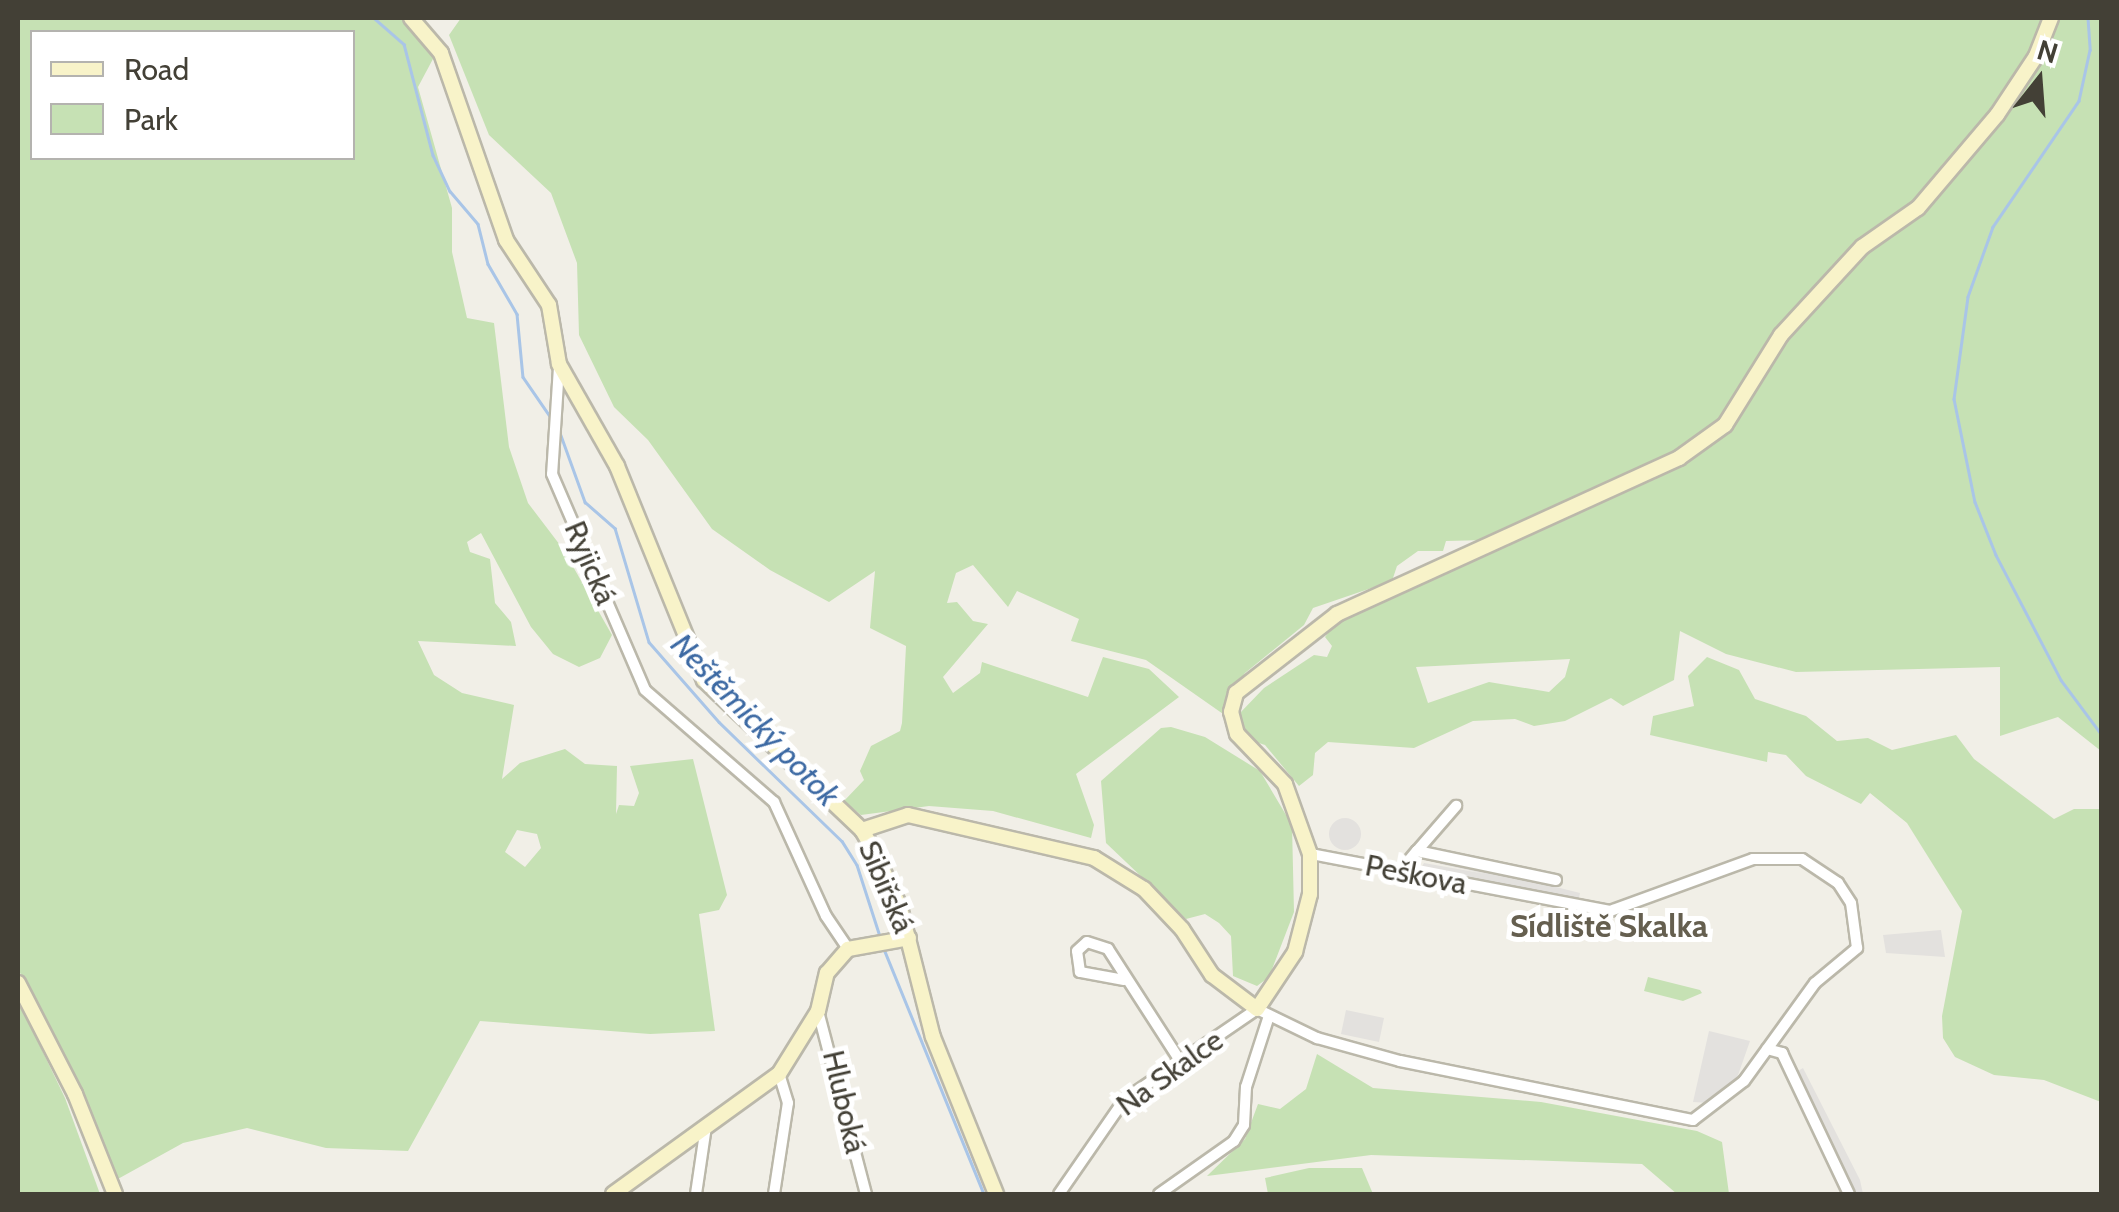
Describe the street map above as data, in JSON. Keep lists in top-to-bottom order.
{
  "streets": {
    "street": [
      "Ryjická",
      "Peškova",
      "Sibiřská",
      "Na Skalce",
      "Hluboká"
    ]
  },
  "crossings": [
    ["Ryjická", "Sibiřská"],
    ["Peškova", "Na Skalce"]
  ],
  "districts": ["Sídliště Skalka"],
  "water": ["Neštěmický potok"],
  "legend": ["Road", "Park"],
  "north": "top"
}
